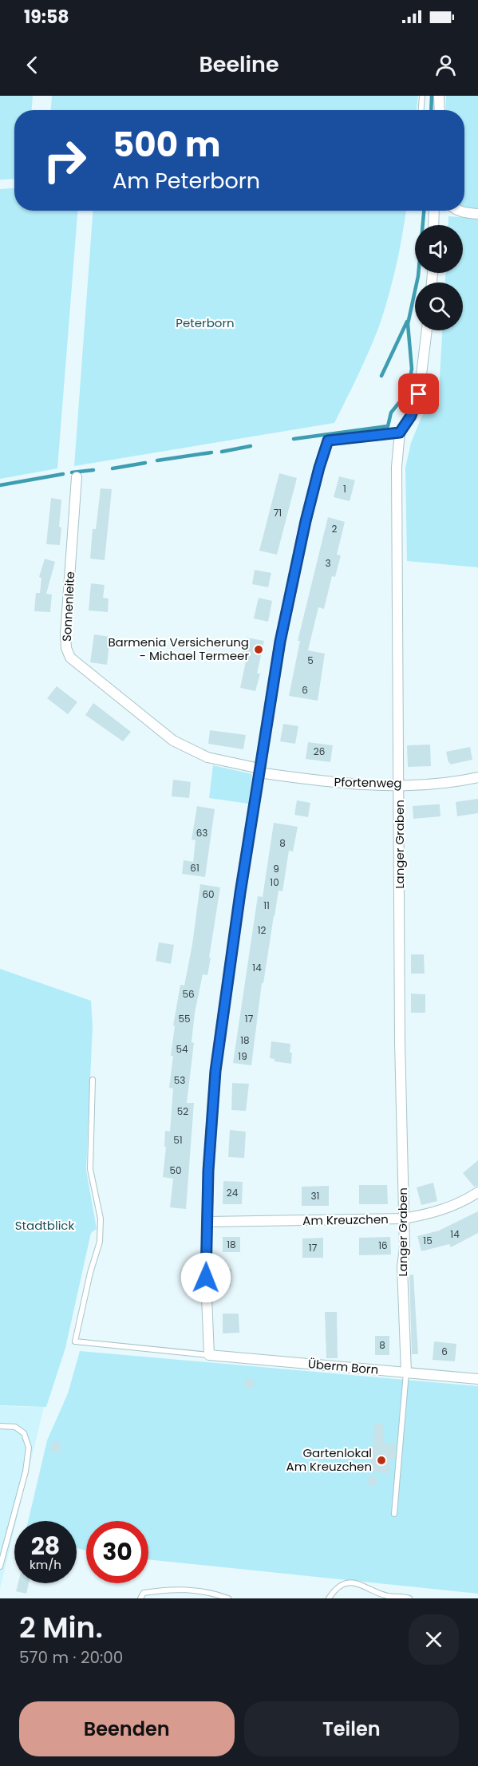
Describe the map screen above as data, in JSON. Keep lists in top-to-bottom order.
{
  "streets": {
    "street": [
      "Sonnenleite",
      "Pfortenweg",
      "Langer Graben",
      "Am Kreuzchen",
      "Überm Born"
    ]
  },
  "crossings": [
    ["Sonnenleite", "Pfortenweg"],
    ["Pfortenweg", "Langer Graben"],
    ["Langer Graben", "Am Kreuzchen"],
    ["Langer Graben", "Überm Born"]
  ],
  "parks": ["Peterborn", "Stadtblick"],
  "places": ["Barmenia Versicherung - Michael Termeer", "Gartenlokal Am Kreuzchen"],
  "house_numbers": [
    "1",
    "71",
    "2",
    "3",
    "5",
    "6",
    "26",
    "63",
    "8",
    "61",
    "9",
    "10",
    "60",
    "11",
    "12",
    "14",
    "56",
    "55",
    "17",
    "18",
    "54",
    "19",
    "53",
    "52",
    "51",
    "50",
    "24",
    "31",
    "14",
    "15",
    "18",
    "16",
    "17",
    "8",
    "6"
  ],
  "page": {
    "status": "19:58",
    "header": "Beeline",
    "turn": ["500 m", "Am Peterborn"],
    "speed": "28 km/h",
    "limit": "30",
    "heading": ["2 Min.", "570 m · 20:00"],
    "buttons": ["Beenden", "Teilen"]
  }
}
